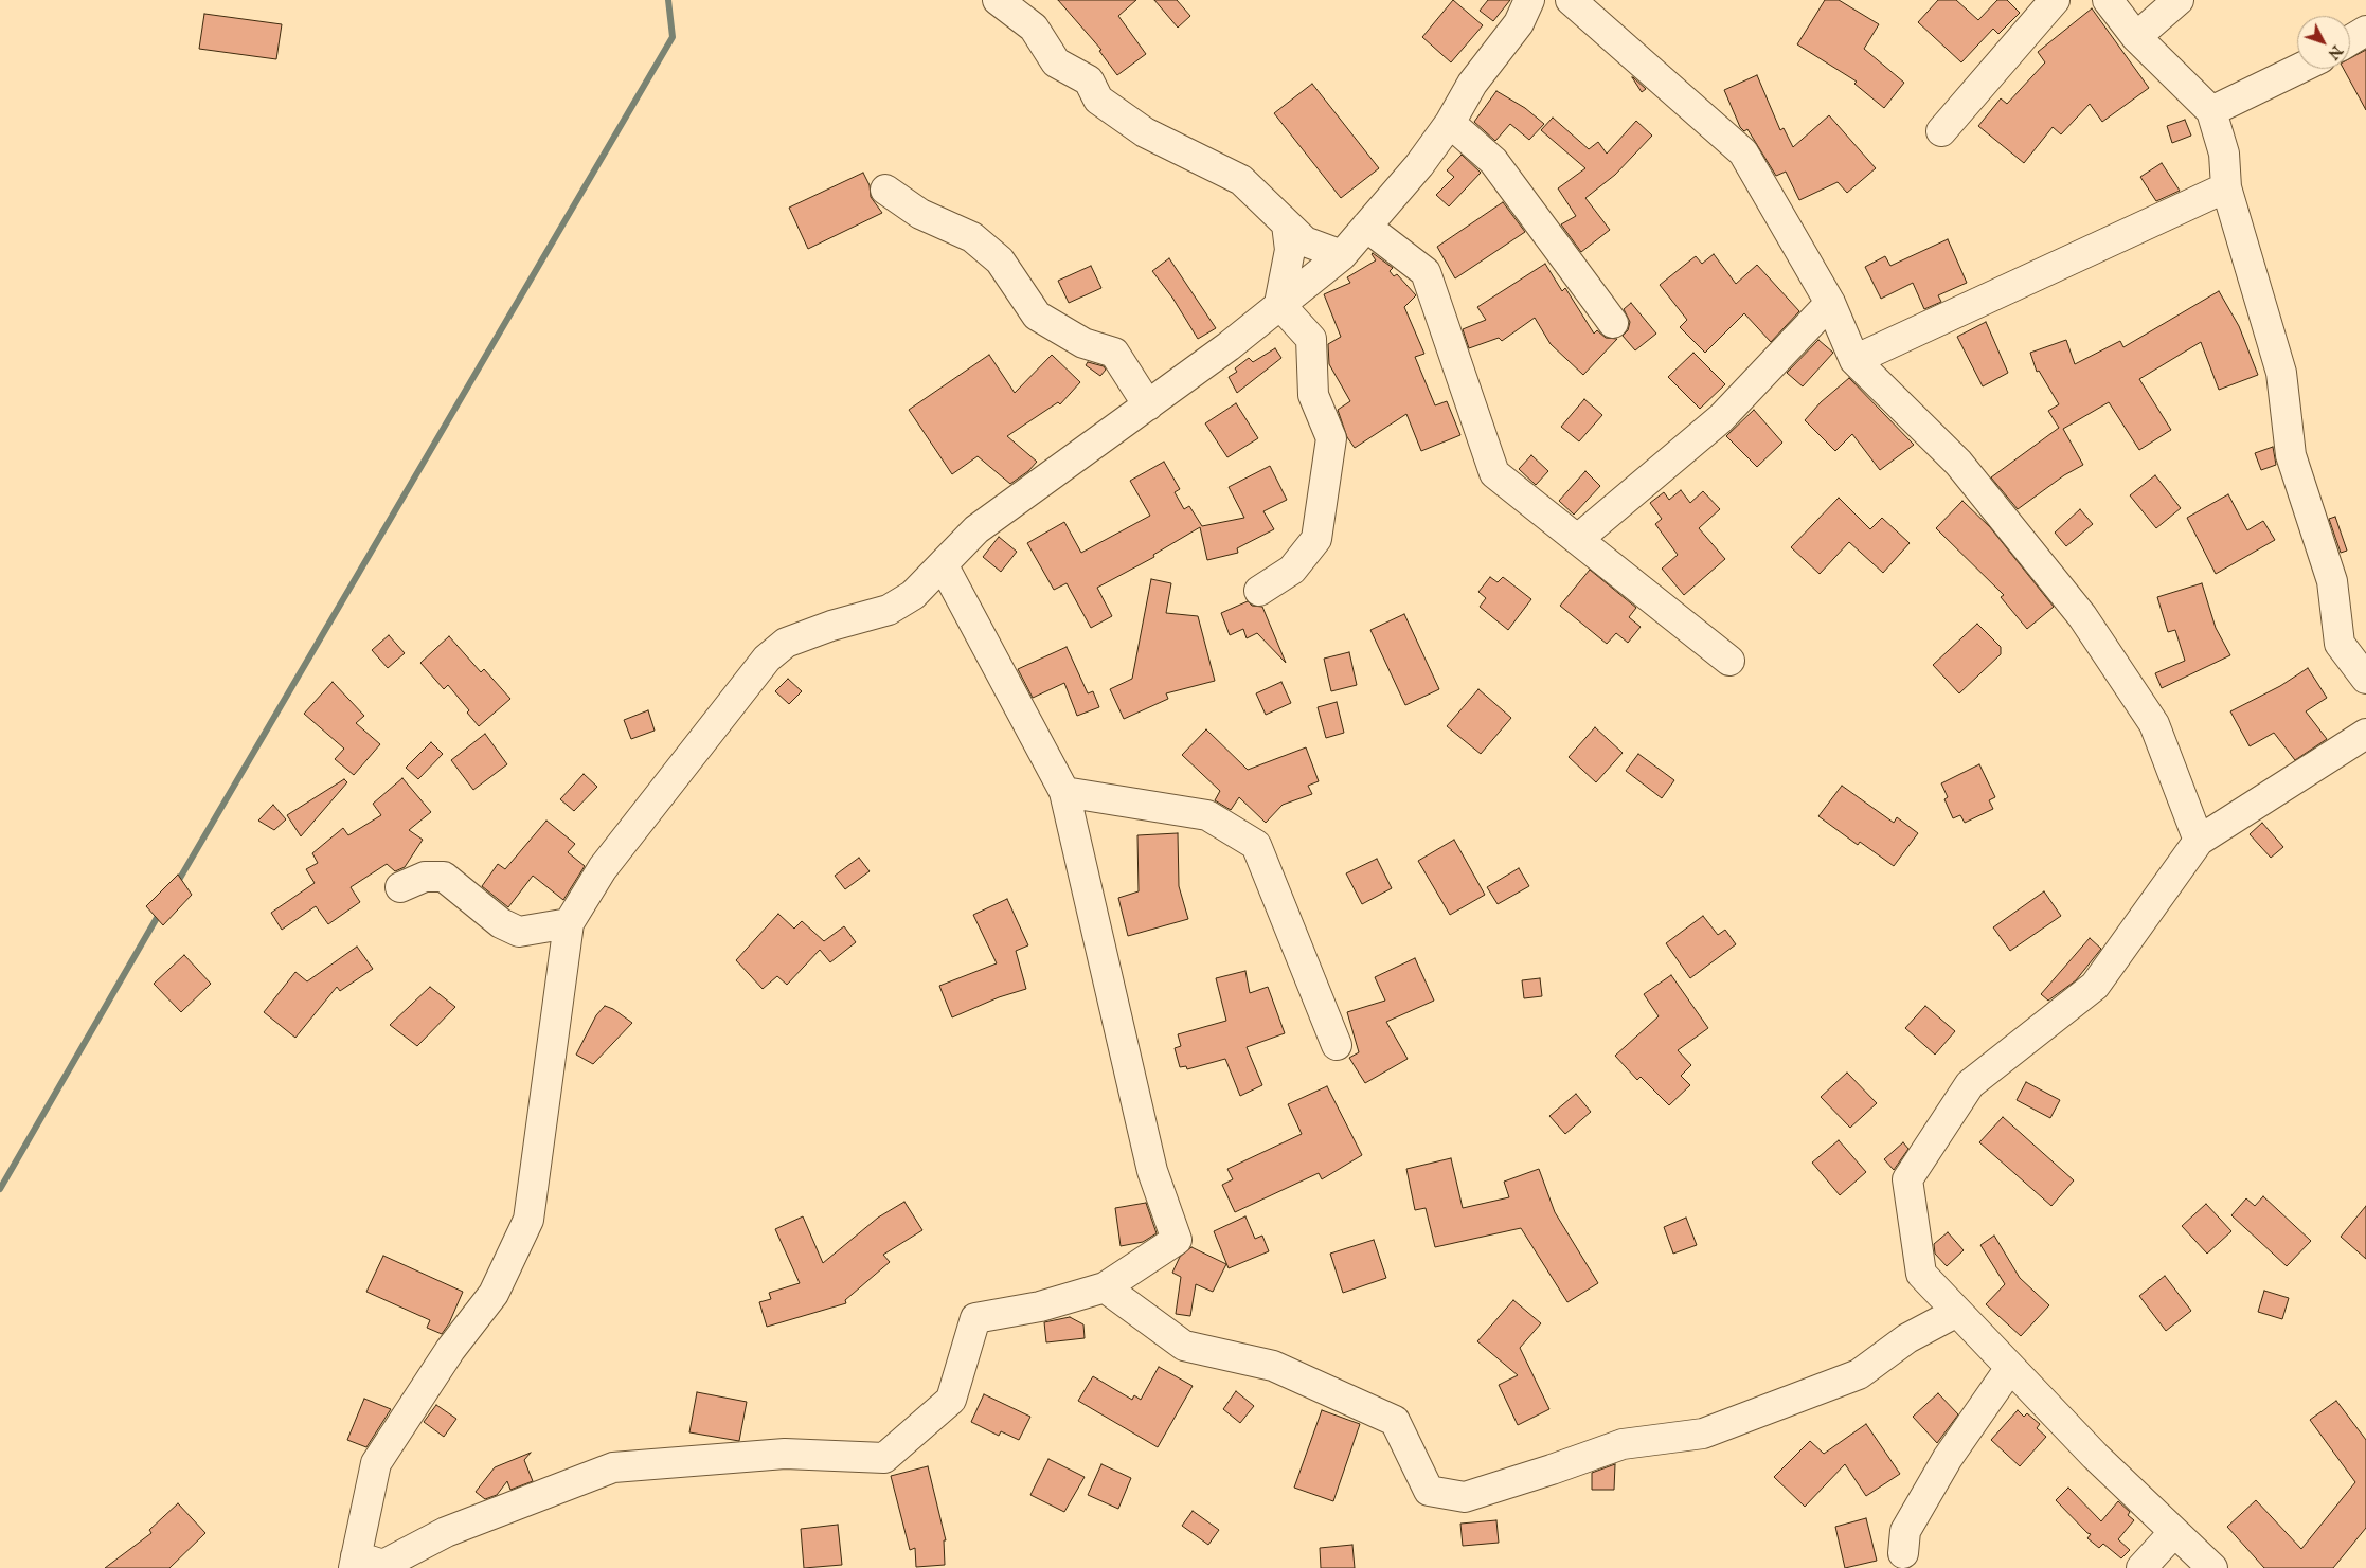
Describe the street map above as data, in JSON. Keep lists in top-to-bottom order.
{
  "north": "bottom right"
}
